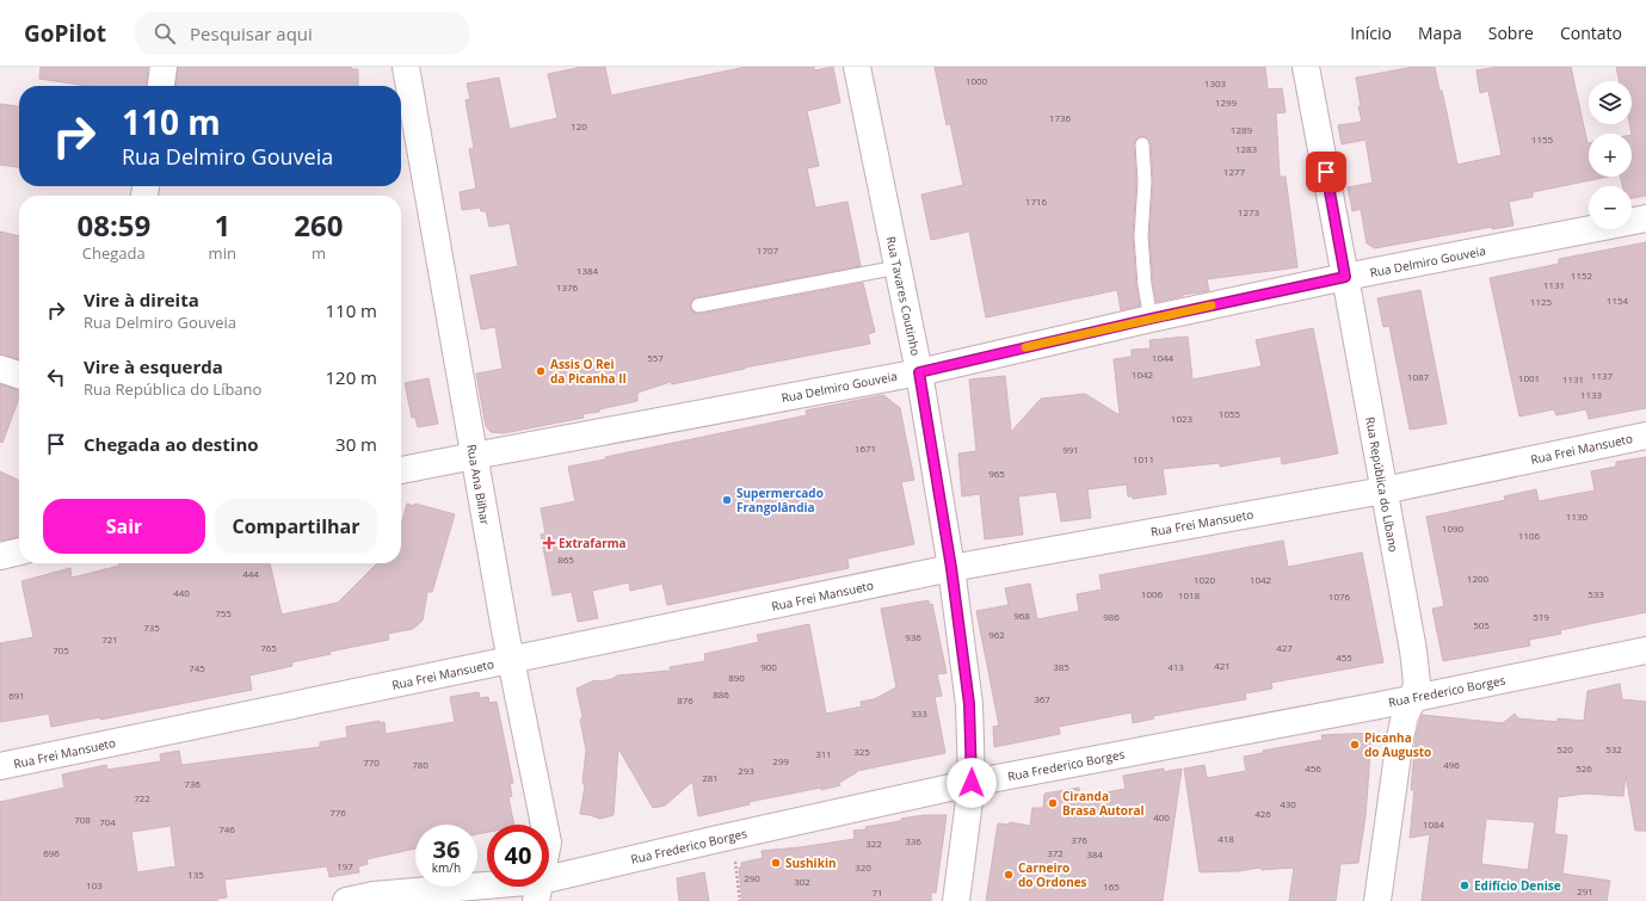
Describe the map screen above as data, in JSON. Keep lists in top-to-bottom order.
{
  "streets": {
    "street": [
      "Rua Delmiro Gouveia",
      "Rua Tavares Coutinho",
      "Rua Frei Mansueto",
      "Rua Ana Bilhar",
      "Rua República do Líbano",
      "Rua Frederico Borges"
    ]
  },
  "crossings": [
    ["Rua Delmiro Gouveia", "Rua Tavares Coutinho"],
    ["Rua Delmiro Gouveia", "Rua Ana Bilhar"],
    ["Rua Delmiro Gouveia", "Rua República do Líbano"],
    ["Rua Tavares Coutinho", "Rua Frei Mansueto"],
    ["Rua Tavares Coutinho", "Rua Frederico Borges"],
    ["Rua Frei Mansueto", "Rua Ana Bilhar"],
    ["Rua Frei Mansueto", "Rua República do Líbano"],
    ["Rua Ana Bilhar", "Rua Frederico Borges"],
    ["Rua República do Líbano", "Rua Frederico Borges"]
  ],
  "places": {
    "other": [
      "Assis O Rei da Picanha II",
      "Supermercado Frangolândia",
      "Picanha do Augusto",
      "Ciranda Brasa Autoral",
      "Sushikin",
      "Carneiro do Ordones",
      "Edifício Denise"
    ],
    "health": ["Extrafarma"]
  },
  "house_numbers": [
    "1000",
    "1303",
    "1299",
    "1736",
    "120",
    "1289",
    "1155",
    "1283",
    "1277",
    "1716",
    "1273",
    "1707",
    "1384",
    "1152",
    "1131",
    "1376",
    "1154",
    "1125",
    "557",
    "1044",
    "1042",
    "1137",
    "1087",
    "1001",
    "1131",
    "1133",
    "1055",
    "1023",
    "1671",
    "991",
    "1011",
    "965",
    "1130",
    "1090",
    "1106",
    "865",
    "444",
    "1200",
    "1020",
    "1042",
    "440",
    "1006",
    "533",
    "1018",
    "1076",
    "755",
    "968",
    "986",
    "519",
    "505",
    "735",
    "962",
    "936",
    "721",
    "765",
    "427",
    "705",
    "455",
    "421",
    "900",
    "385",
    "413",
    "745",
    "890",
    "886",
    "691",
    "367",
    "876",
    "333",
    "520",
    "532",
    "325",
    "311",
    "299",
    "770",
    "780",
    "496",
    "456",
    "526",
    "293",
    "281",
    "736",
    "722",
    "430",
    "776",
    "426",
    "400",
    "708",
    "704",
    "1084",
    "746",
    "418",
    "376",
    "336",
    "322",
    "696",
    "372",
    "384",
    "197",
    "320",
    "135",
    "290",
    "302",
    "103",
    "165",
    "291",
    "71"
  ],
  "page": {
    "header": "GoPilot",
    "search": "Pesquisar aqui",
    "nav": [
      "Início",
      "Mapa",
      "Sobre",
      "Contato"
    ],
    "map_buttons": ["+", "−"],
    "turn": ["110 m", "Rua Delmiro Gouveia"],
    "eta": [
      "08:59",
      "Chegada",
      "1",
      "min",
      "260",
      "m"
    ],
    "list": [
      {
        "name": "Vire à direita",
        "note": "Rua Delmiro Gouveia",
        "value": "110 m"
      },
      {
        "name": "Vire à esquerda",
        "note": "Rua República do Líbano",
        "value": "120 m"
      },
      {
        "name": "Chegada ao destino",
        "value": "30 m"
      }
    ],
    "buttons": ["Sair", "Compartilhar"],
    "speed": "36 km/h",
    "limit": "40"
  }
}
